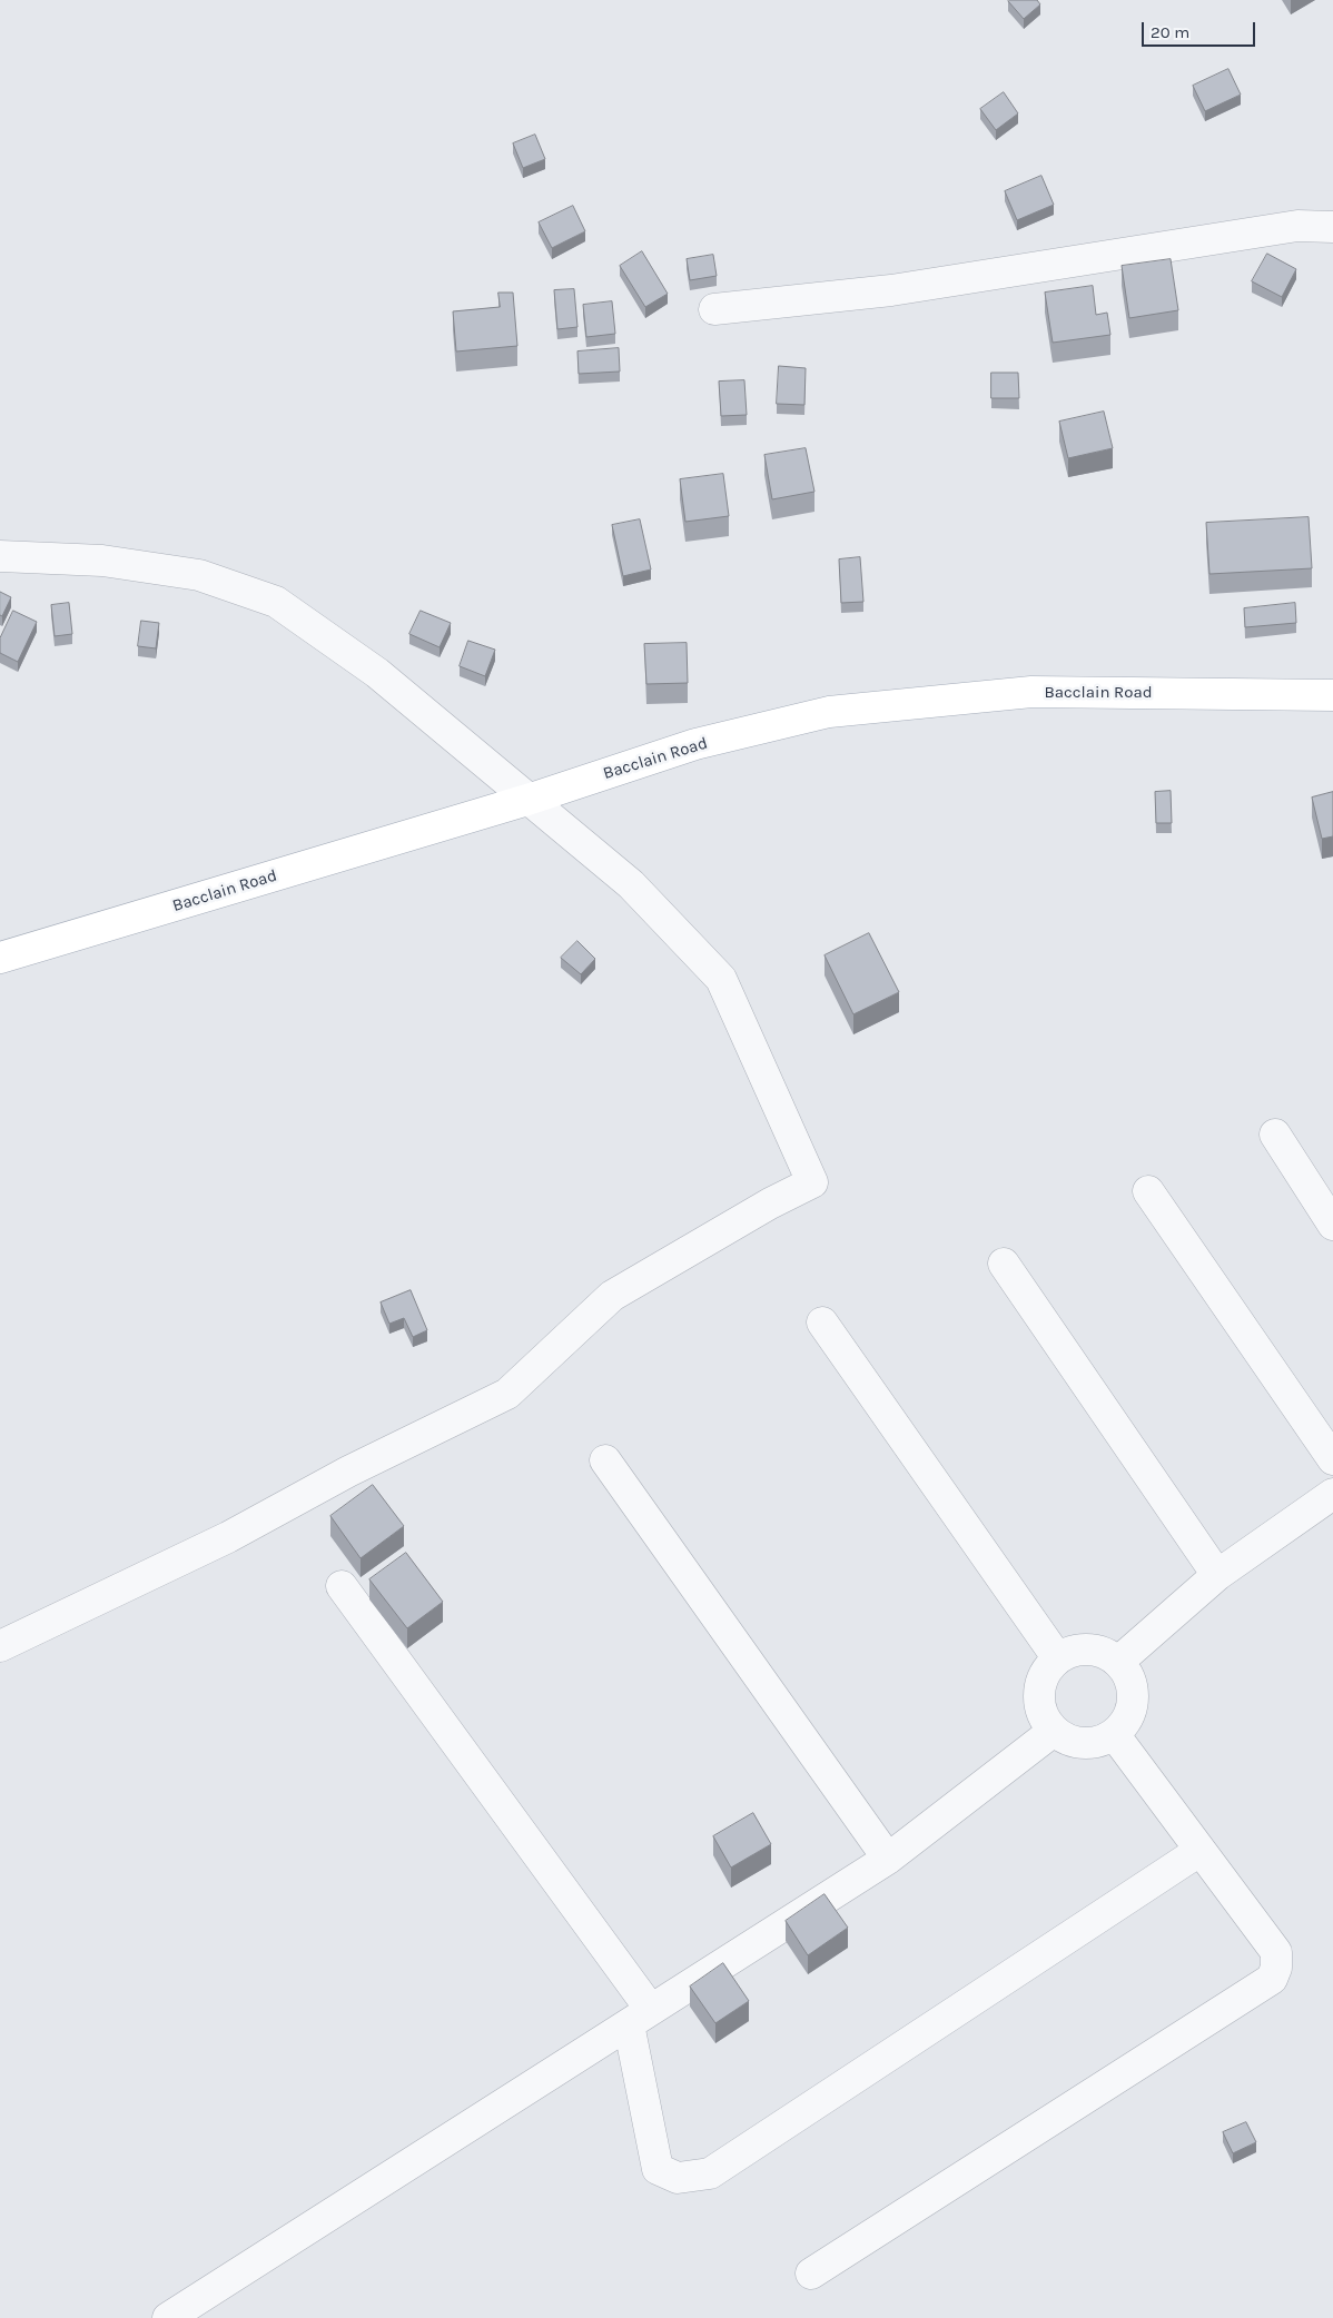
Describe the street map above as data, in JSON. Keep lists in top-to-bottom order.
{
  "streets": {
    "main road": ["Bacclain Road"]
  },
  "scale_bar": "20 m"
}
